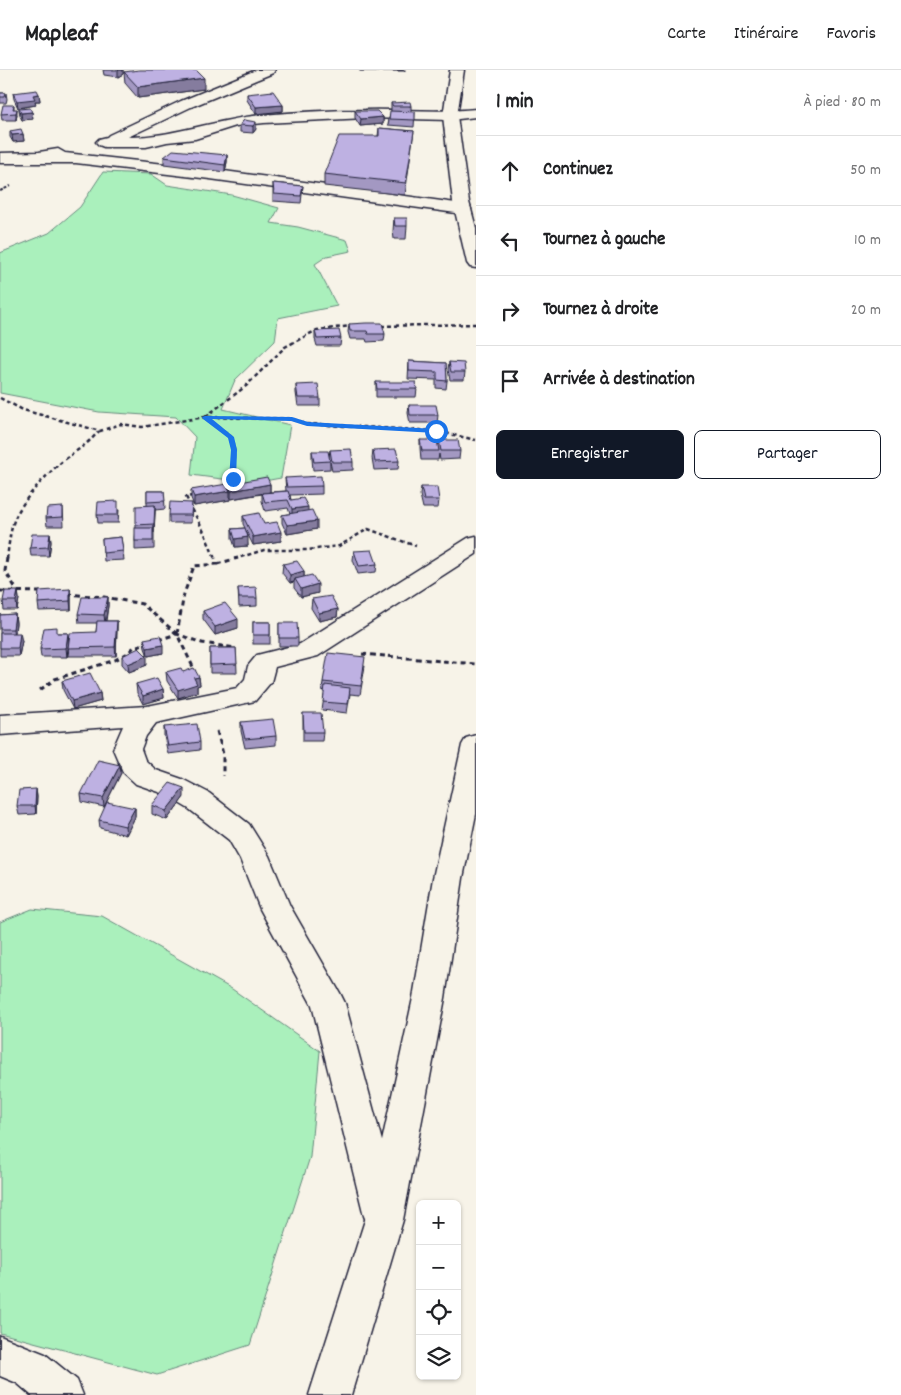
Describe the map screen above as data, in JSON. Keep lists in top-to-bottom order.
{
  "page": {
    "header": "Mapleaf",
    "nav": ["Carte", "Itinéraire", "Favoris"],
    "heading": ["1 min", "À pied · 80 m"],
    "list": [
      ["Continuez", "50 m"],
      ["Tournez à gauche", "10 m"],
      ["Tournez à droite", "20 m"],
      "Arrivée à destination"
    ],
    "buttons": ["Enregistrer", "Partager"],
    "map_buttons": ["+", "−"]
  }
}
